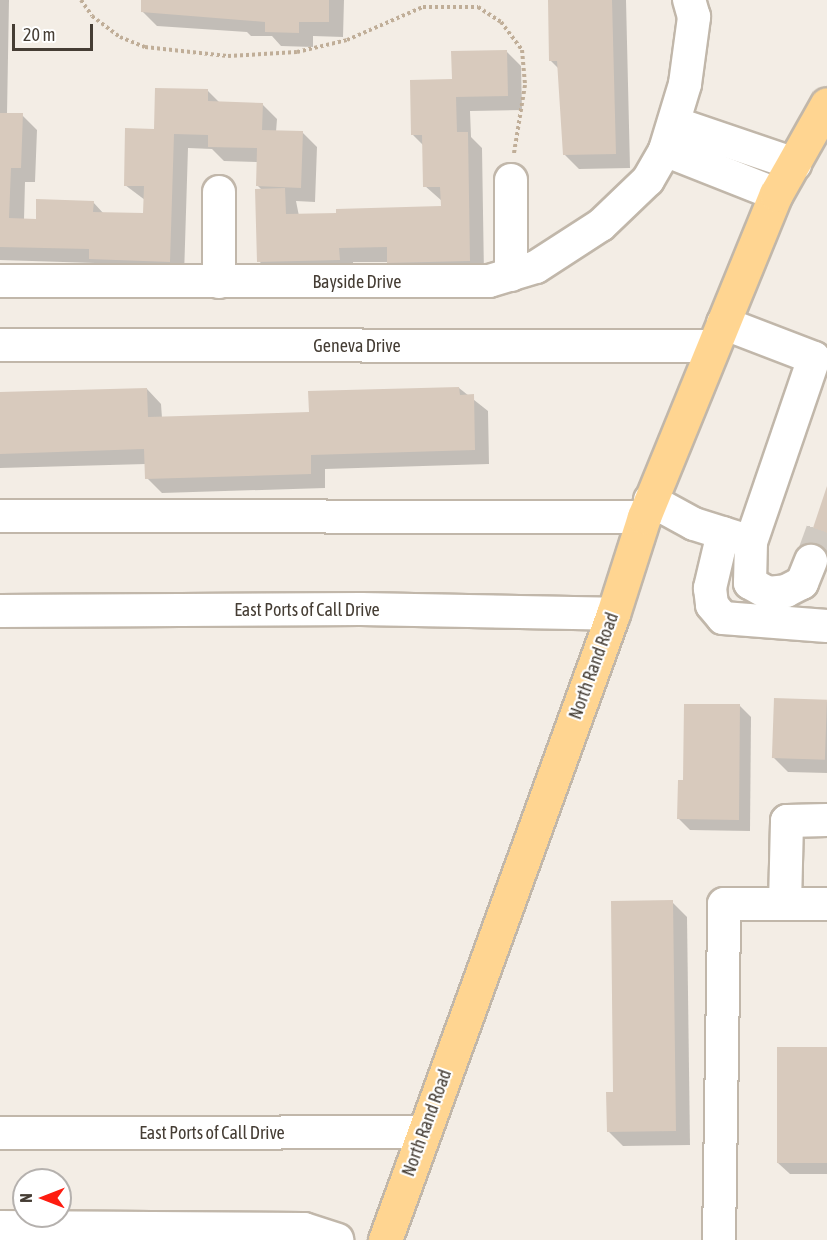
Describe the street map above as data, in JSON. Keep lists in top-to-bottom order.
{
  "streets": {
    "main road": ["North Rand Road"],
    "street": ["Bayside Drive", "Geneva Drive", "East Ports of Call Drive"]
  },
  "crossings": [
    ["Geneva Drive", "North Rand Road"],
    ["East Ports of Call Drive", "North Rand Road"]
  ],
  "scale_bar": "20 m",
  "north": "left"
}
